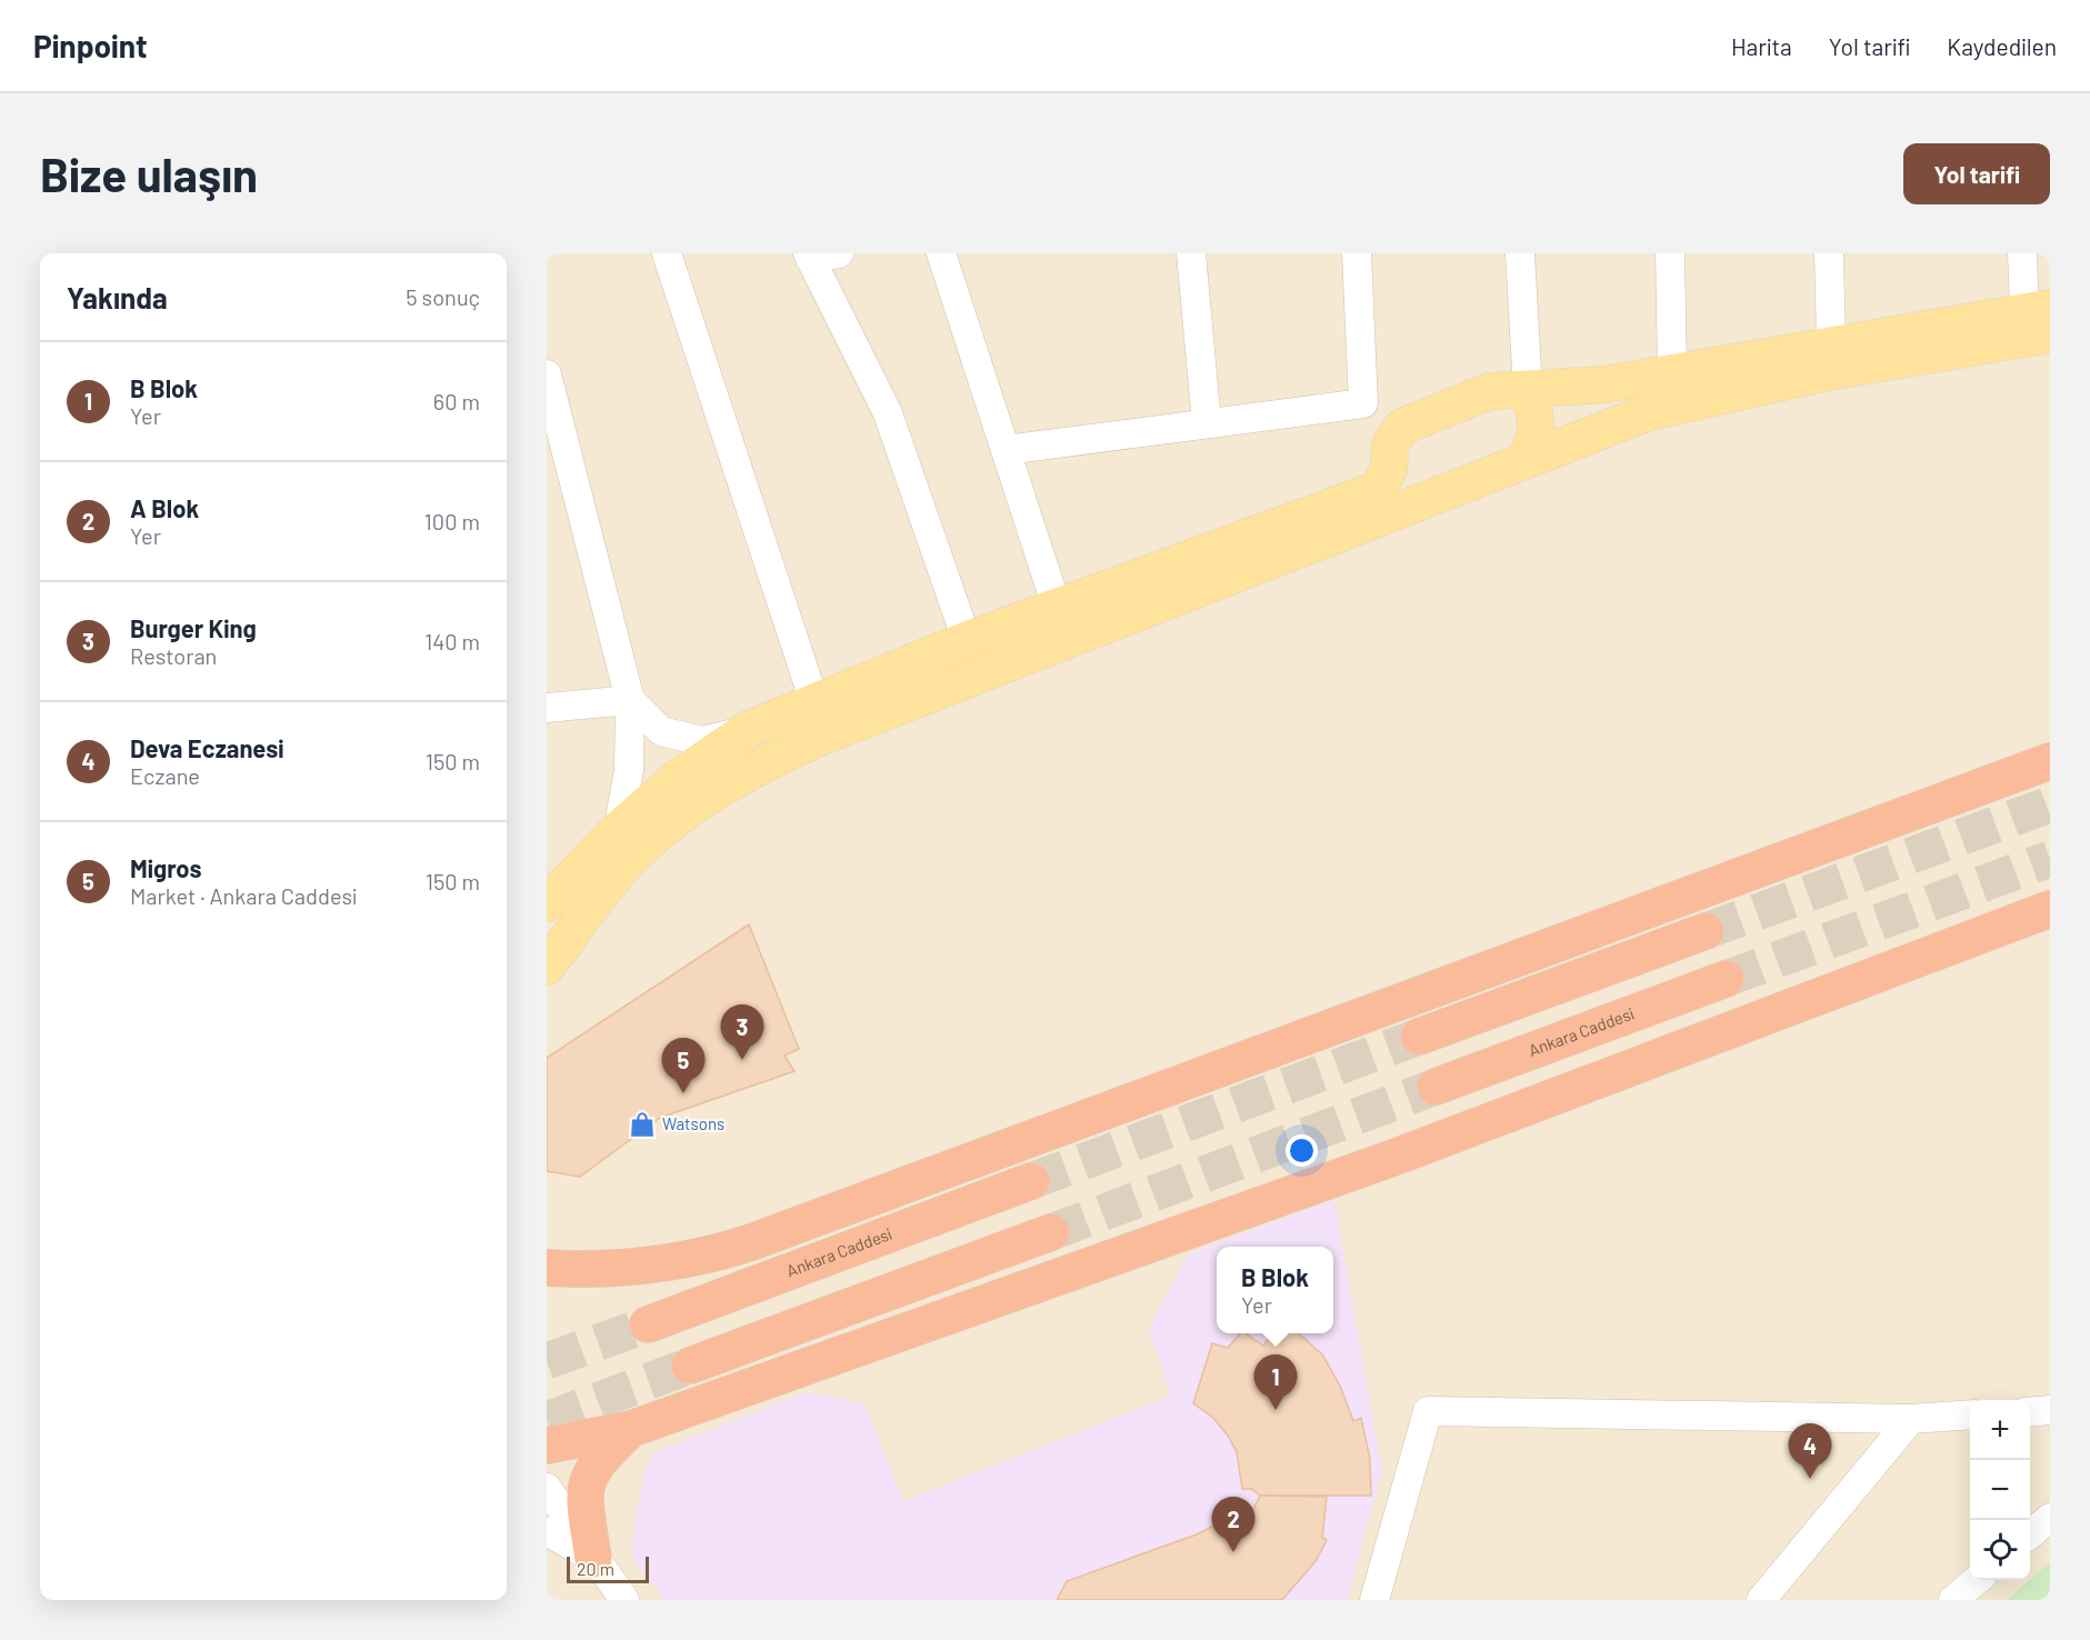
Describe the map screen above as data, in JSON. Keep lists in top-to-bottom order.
{
  "streets": {
    "highway": ["Ankara Caddesi"]
  },
  "places": {
    "shop": ["Watsons"]
  },
  "scale_bar": "20 m",
  "page": {
    "header": "Pinpoint",
    "nav": ["Harita", "Yol tarifi", "Kaydedilen"],
    "buttons": "Yol tarifi",
    "title": "Bize ulaşın",
    "heading": ["Yakında", "5 sonuç"],
    "list": [
      {
        "mark": "1",
        "name": "B Blok",
        "note": "Yer",
        "value": "60 m"
      },
      {
        "mark": "2",
        "name": "A Blok",
        "note": "Yer",
        "value": "100 m"
      },
      {
        "mark": "3",
        "name": "Burger King",
        "note": "Restoran",
        "value": "140 m"
      },
      {
        "mark": "4",
        "name": "Deva Eczanesi",
        "note": "Eczane",
        "value": "150 m"
      },
      {
        "mark": "5",
        "name": "Migros",
        "note": "Market · Ankara Caddesi",
        "value": "150 m"
      }
    ],
    "pins": [
      "3",
      "5",
      "1",
      "4",
      "2"
    ],
    "popup": ["B Blok", "Yer"],
    "map_buttons": ["+", "−"],
    "scale": "20 m"
  }
}
